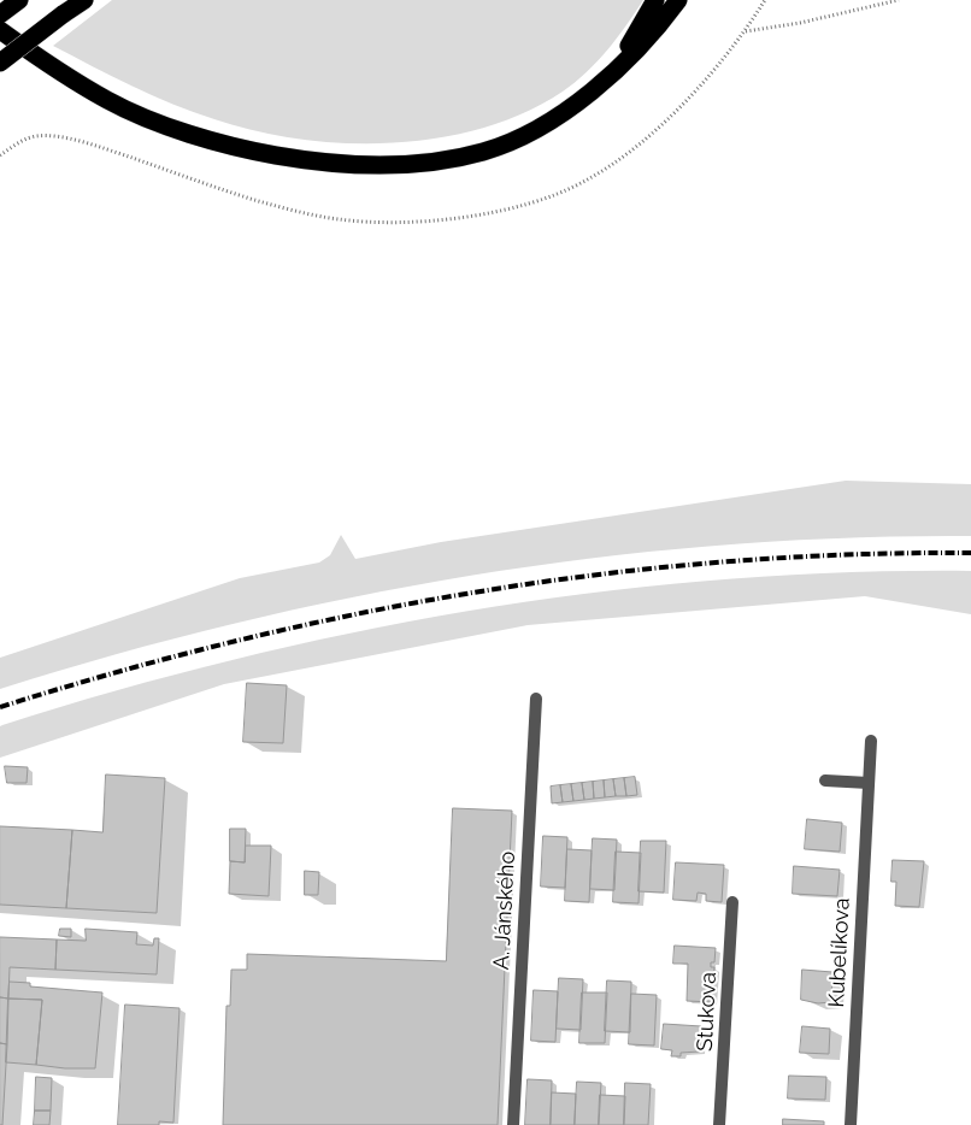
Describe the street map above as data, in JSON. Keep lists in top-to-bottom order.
{
  "streets": {
    "street": ["A. Jánského", "Kubelíkova", "Stukova"]
  }
}
